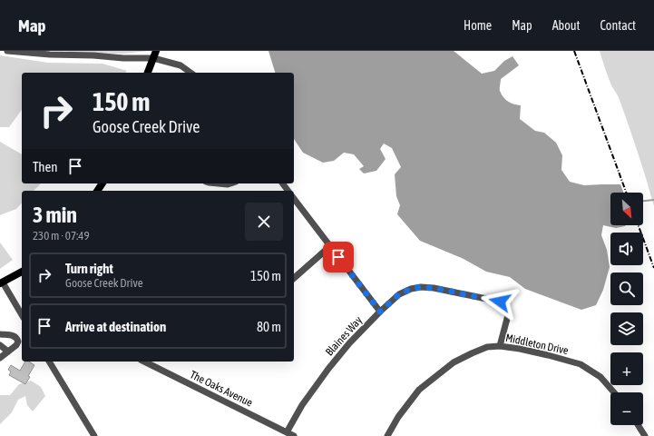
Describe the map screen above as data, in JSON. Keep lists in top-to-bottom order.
{
  "streets": {
    "street": ["Blaines Way", "Middleton Drive", "The Oaks Avenue"]
  },
  "crossings": [
    ["Blaines Way", "Middleton Drive"],
    ["Blaines Way", "The Oaks Avenue"]
  ],
  "north": "bottom right",
  "page": {
    "header": "Map",
    "nav": [
      "Home",
      "Map",
      "About",
      "Contact"
    ],
    "turn": ["150 m", "Goose Creek Drive"],
    "then": "Then",
    "heading": ["3 min", "230 m · 07:49"],
    "map_buttons": ["+", "−"],
    "list": [
      {
        "name": "Turn right",
        "note": "Goose Creek Drive",
        "value": "150 m"
      },
      {
        "name": "Arrive at destination",
        "value": "80 m"
      }
    ]
  }
}
